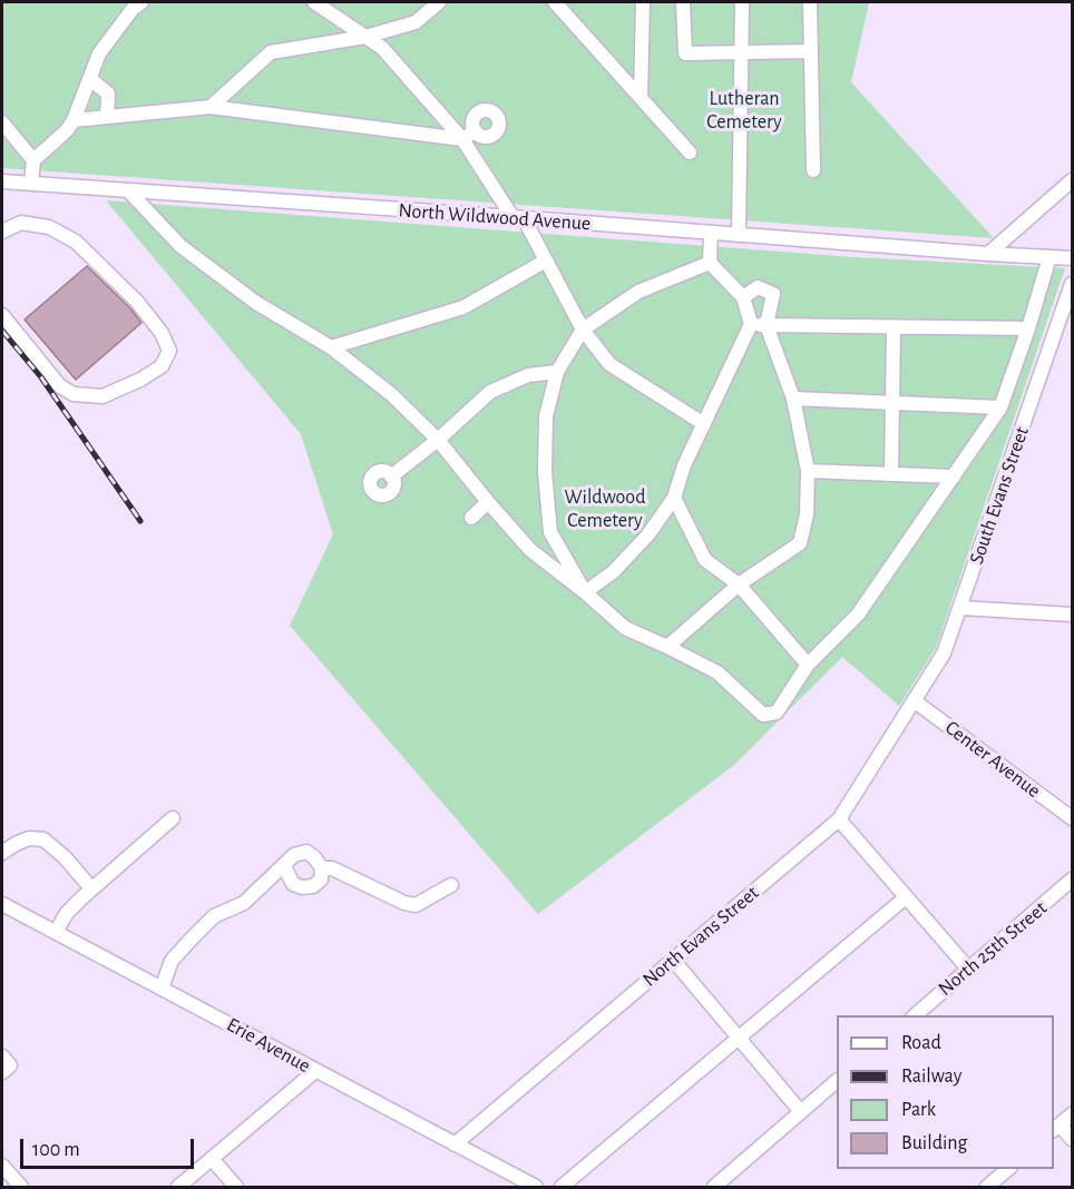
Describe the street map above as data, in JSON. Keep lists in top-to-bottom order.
{
  "streets": {
    "street": [
      "North Wildwood Avenue",
      "South Evans Street",
      "Center Avenue",
      "North Evans Street",
      "North 25th Street",
      "Erie Avenue"
    ]
  },
  "crossings": [
    ["South Evans Street", "Center Avenue"],
    ["South Evans Street", "North Evans Street"],
    ["Center Avenue", "North Evans Street"],
    ["North Evans Street", "Erie Avenue"]
  ],
  "parks": ["Lutheran Cemetery", "Wildwood Cemetery"],
  "legend": [
    "Road",
    "Railway",
    "Park",
    "Building"
  ],
  "scale_bar": "100 m"
}
